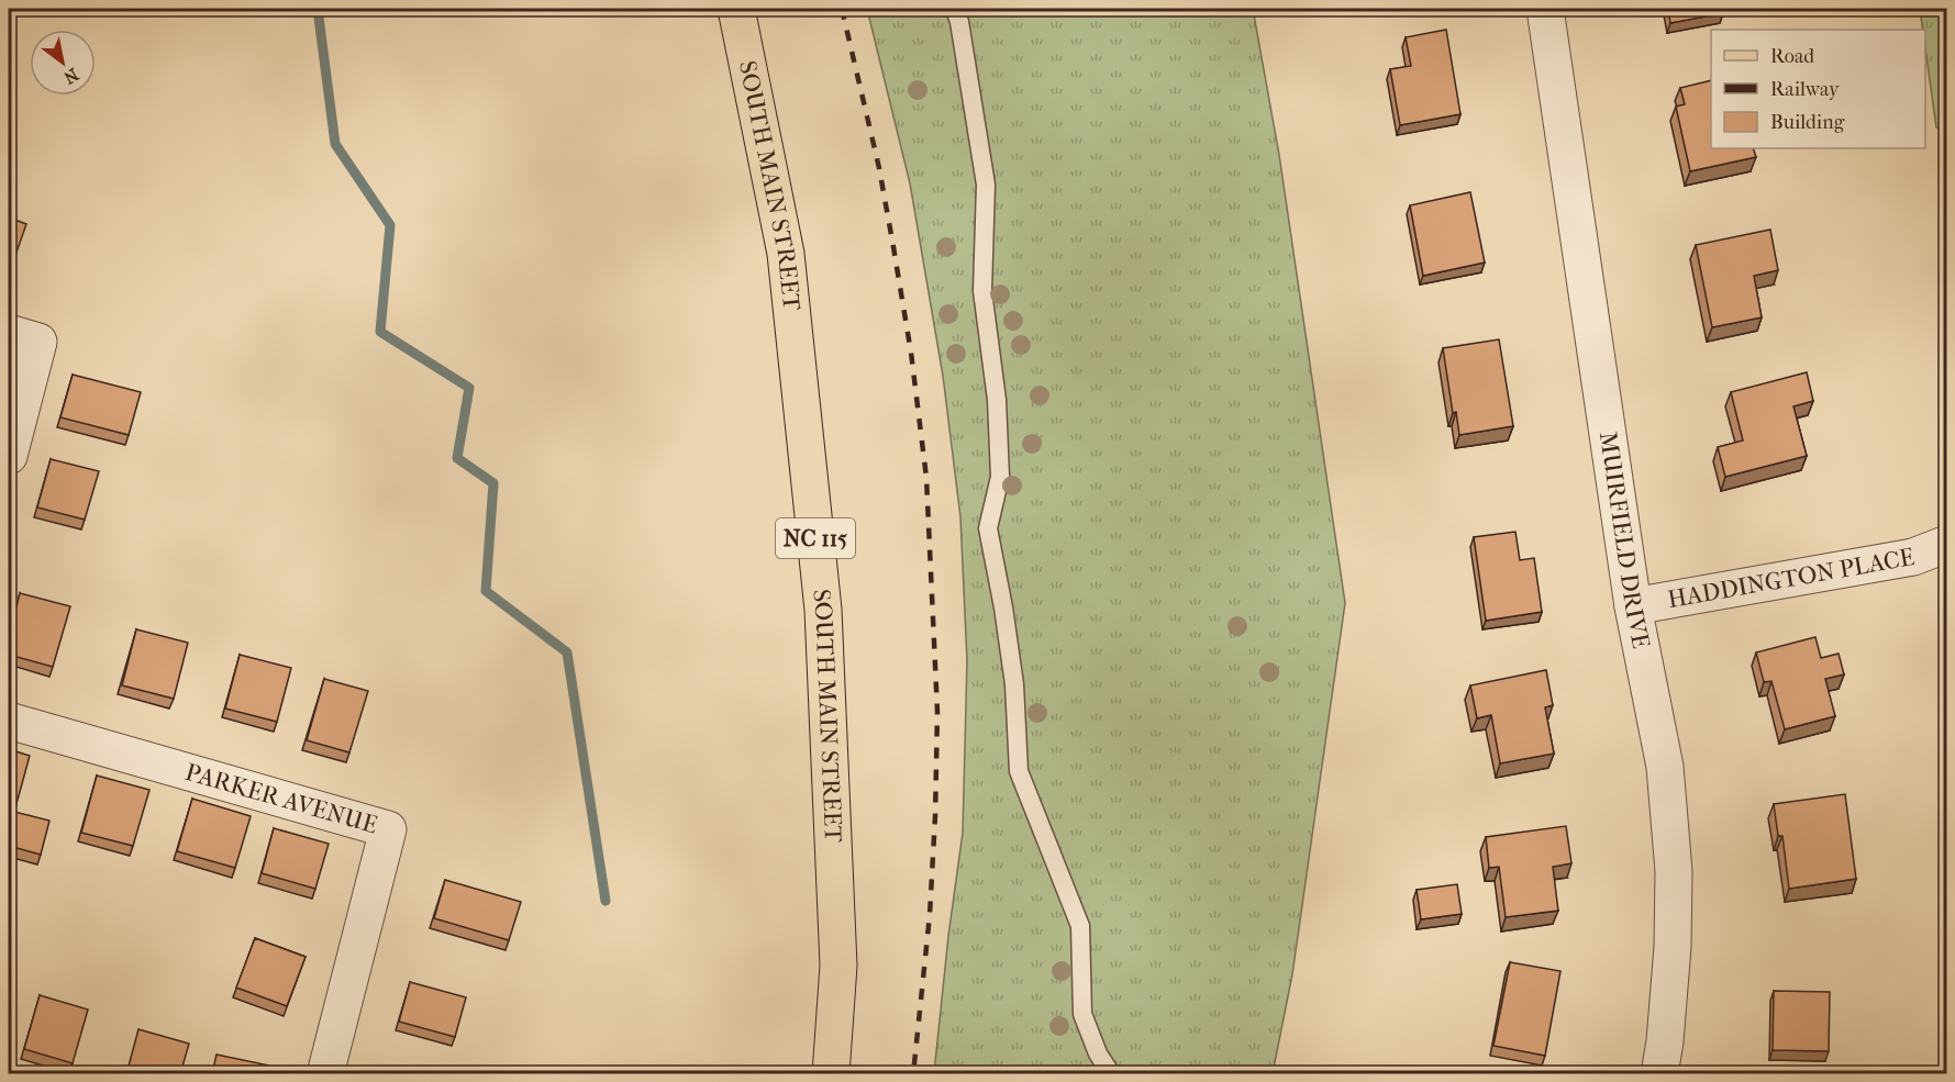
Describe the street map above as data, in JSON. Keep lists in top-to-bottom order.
{
  "streets": {
    "main road": ["SOUTH MAIN STREET", "NC 115"],
    "street": ["MUIRFIELD DRIVE", "HADDINGTON PLACE", "PARKER AVENUE"]
  },
  "crossings": [
    ["MUIRFIELD DRIVE", "HADDINGTON PLACE"]
  ],
  "legend": ["Road", "Railway", "Building"],
  "north": "bottom right"
}
